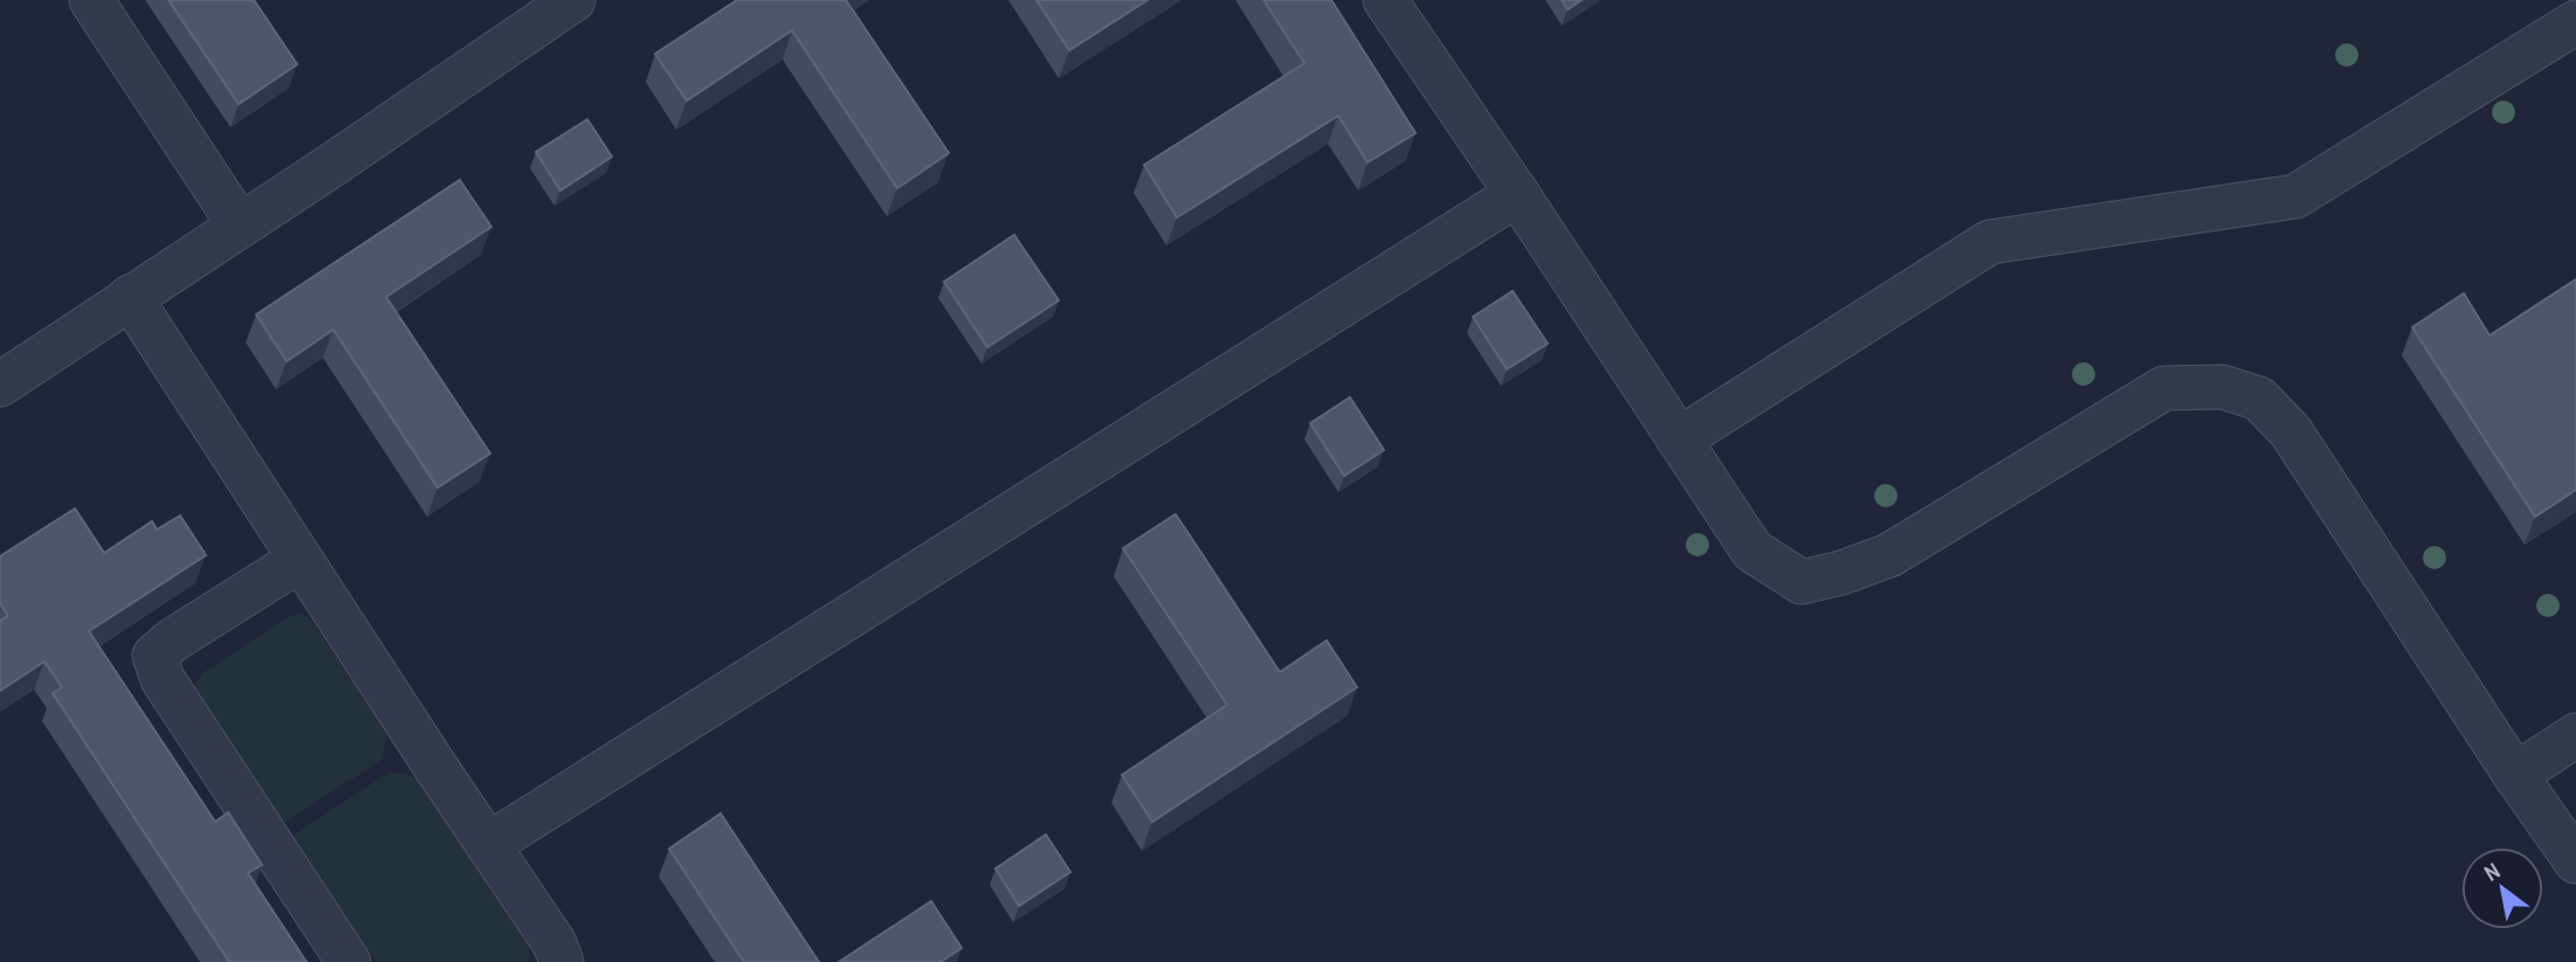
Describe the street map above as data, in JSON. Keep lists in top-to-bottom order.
{
  "north": "top left"
}
